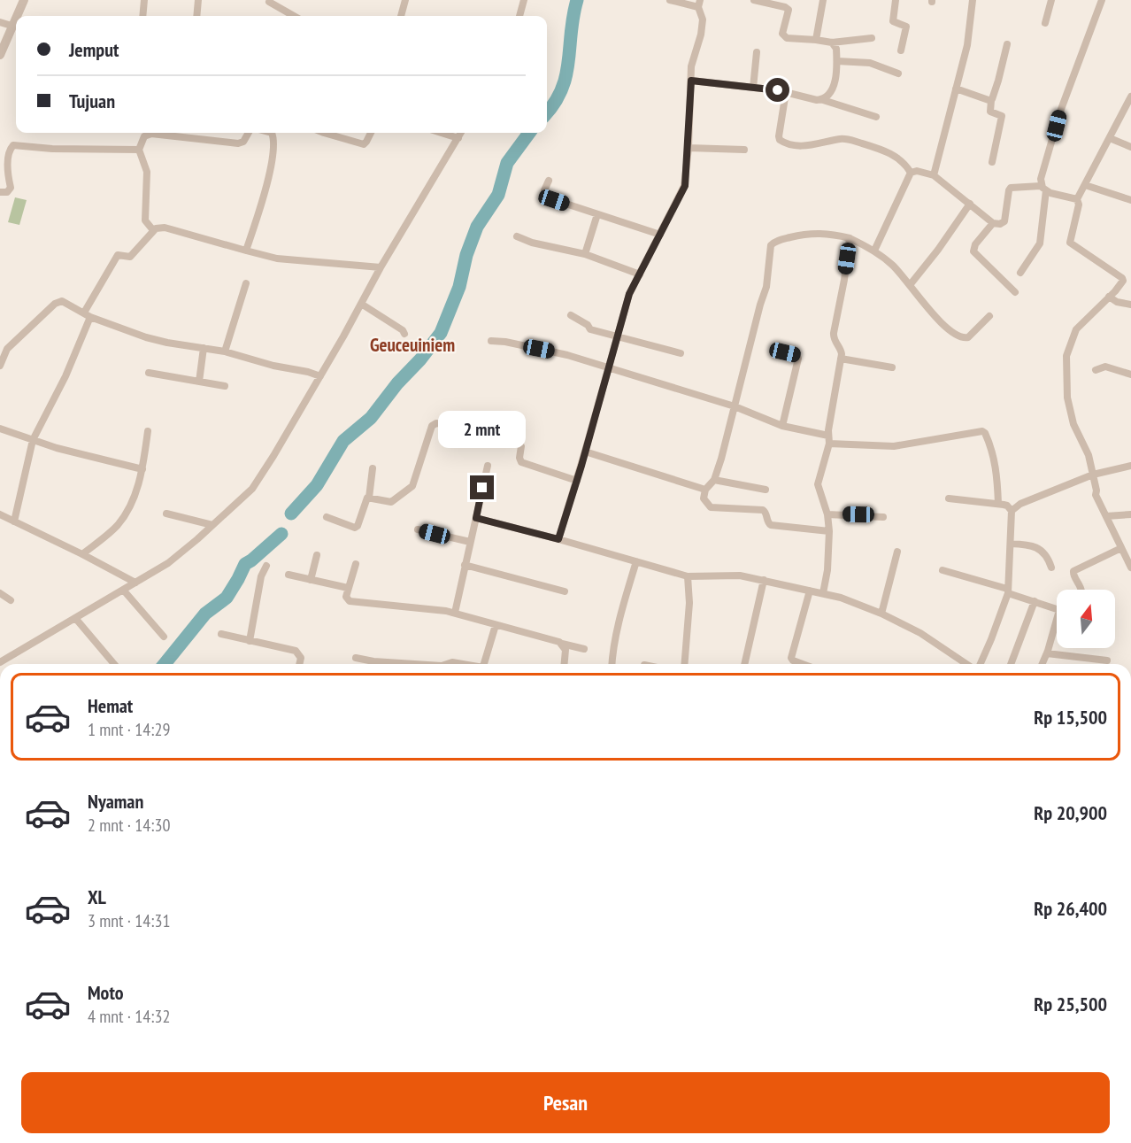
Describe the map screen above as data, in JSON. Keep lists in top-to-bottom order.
{
  "districts": ["Geuceuiniem"],
  "north": "top",
  "page": {
    "banner": ["Jemput", "Tujuan"],
    "bubble": "2 mnt",
    "list": [
      {
        "name": "Hemat",
        "note": "1 mnt · 14:29",
        "value": "Rp 15,500"
      },
      {
        "name": "Nyaman",
        "note": "2 mnt · 14:30",
        "value": "Rp 20,900"
      },
      {
        "name": "XL",
        "note": "3 mnt · 14:31",
        "value": "Rp 26,400"
      },
      {
        "name": "Moto",
        "note": "4 mnt · 14:32",
        "value": "Rp 25,500"
      }
    ],
    "buttons": "Pesan"
  }
}
